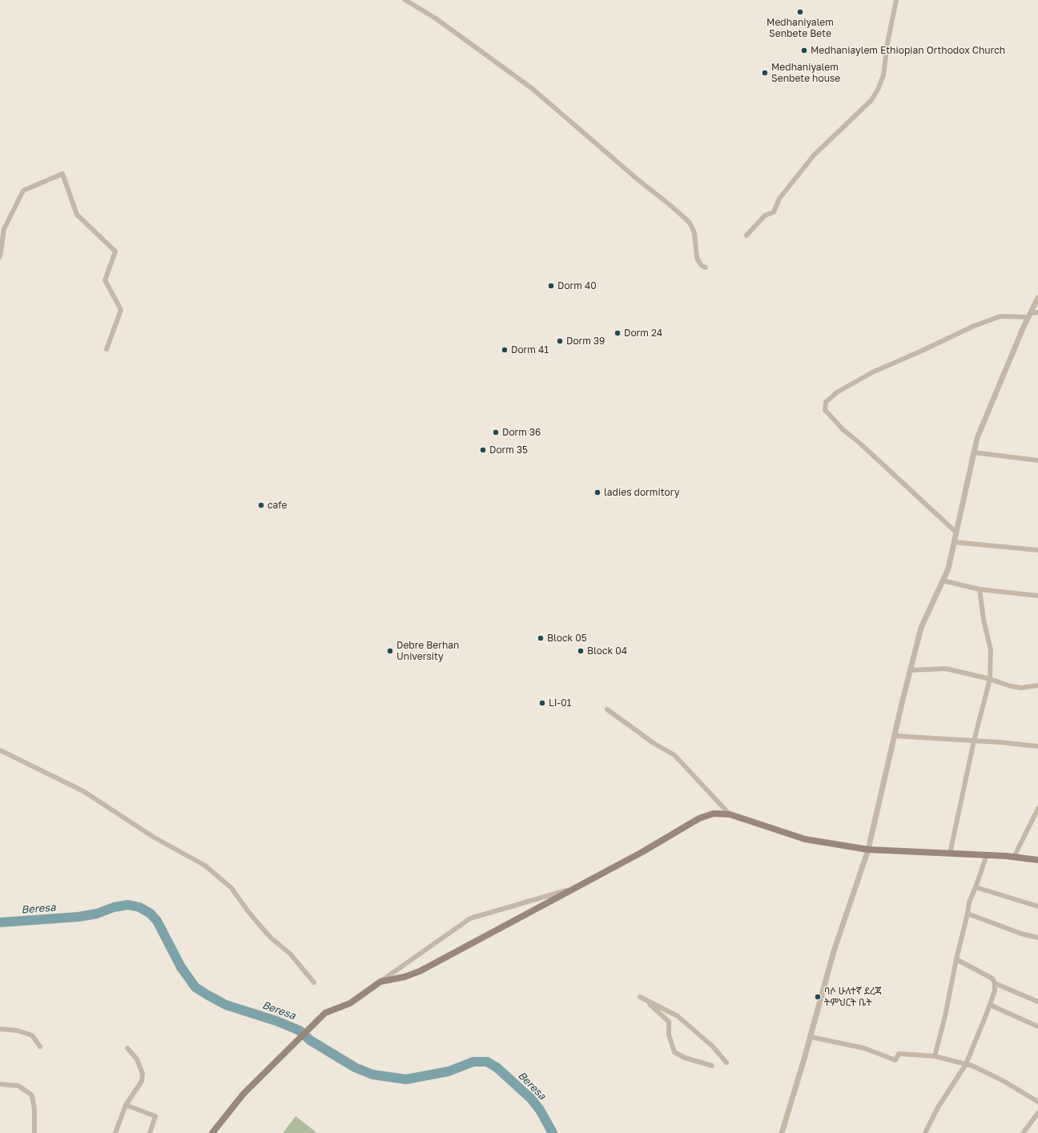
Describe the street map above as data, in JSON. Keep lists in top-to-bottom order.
{
  "water": ["Beresa"],
  "places": [
    "Medhaniyalem Senbete Bete",
    "Medhaniaylem Ethiopian Orthodox Church",
    "Medhaniyalem Senbete house",
    "Dorm 40",
    "Dorm 24",
    "Dorm 39",
    "Dorm 41",
    "Dorm 36",
    "Dorm 35",
    "ladies dormitory",
    "cafe",
    "Block 05",
    "Debre Berhan University",
    "Block 04",
    "LI-01",
    "ባሶ ሁለተኛ ደረጃ ትምህርት ቤት"
  ]
}
